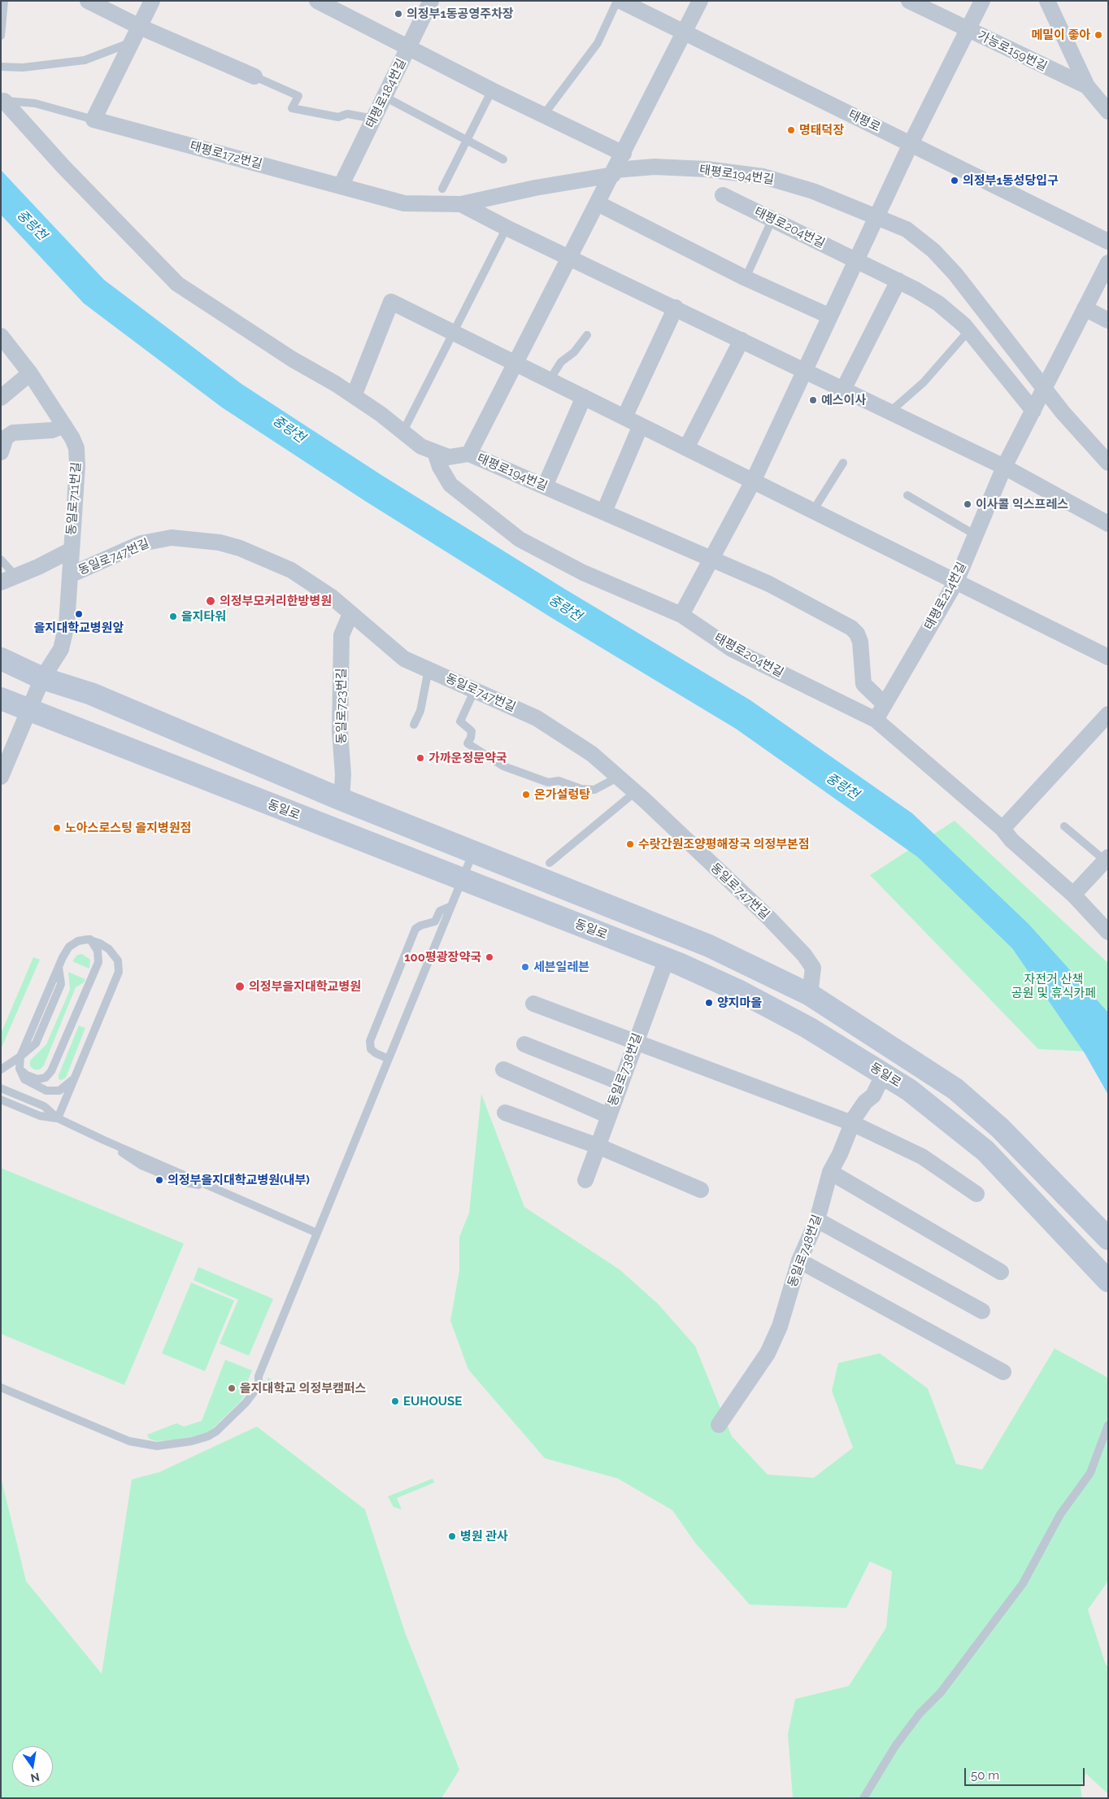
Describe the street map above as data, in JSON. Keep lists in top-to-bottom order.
{
  "streets": {
    "street": [
      "가능로159번길",
      "태평로184번길",
      "태평로",
      "태평로172번길",
      "태평로194번길",
      "태평로204번길",
      "동일로711번길",
      "동일로747번길",
      "태평로214번길",
      "동일로723번길",
      "동일로",
      "동일로738번길",
      "동일로748번길"
    ]
  },
  "crossings": [
    ["태평로184번길", "태평로172번길"],
    ["태평로", "태평로194번길"],
    ["태평로204번길", "태평로214번길"],
    ["동일로711번길", "동일로747번길"],
    ["동일로711번길", "동일로"],
    ["동일로747번길", "동일로723번길"],
    ["동일로", "동일로738번길"],
    ["동일로", "동일로748번길"]
  ],
  "water": ["중랑천"],
  "parks": ["자전거 산책 공원 및 휴식카페"],
  "places": [
    "의정부1동공영주차장",
    "메밀이 좋아",
    "명태덕장",
    "의정부1동성당입구",
    "예스이사",
    "이사콜 익스프레스",
    "의정부모커리한방병원",
    "을지대학교병원앞",
    "을지타워",
    "가까운정문약국",
    "온가설렁탕",
    "노아스로스팅 을지병원점",
    "수랏간원조양평해장국 의정부본점",
    "100평광장약국",
    "세븐일레븐",
    "의정부을지대학교병원",
    "양지마을",
    "의정부을지대학교병원(내부)",
    "을지대학교 의정부캠퍼스",
    "EUHOUSE",
    "병원 관사"
  ],
  "scale_bar": "50 m",
  "north": "bottom"
}
